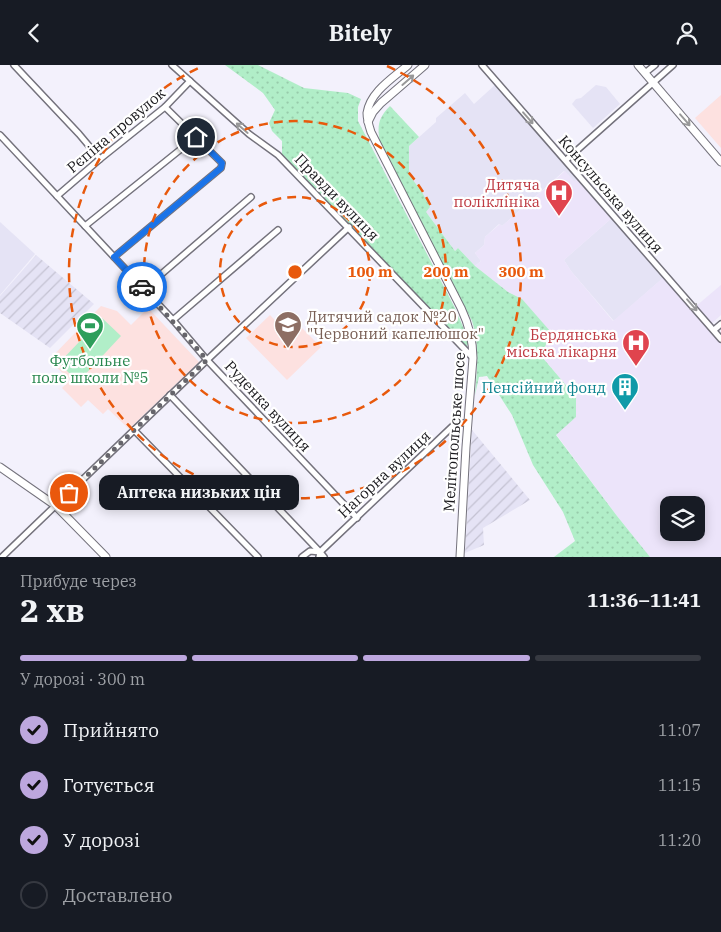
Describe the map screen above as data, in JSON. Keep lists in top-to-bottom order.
{
  "streets": {
    "main road": ["Мелітопольське шосе"],
    "street": [
      "Рєпіна провулок",
      "Консульська вулиця",
      "Правди вулиця",
      "Руденка вулиця",
      "Нагорна вулиця"
    ]
  },
  "crossings": [
    ["Рєпіна провулок", "Правди вулиця"],
    ["Рєпіна провулок", "Руденка вулиця"],
    ["Правди вулиця", "Мелітопольське шосе"],
    ["Руденка вулиця", "Нагорна вулиця"],
    ["Мелітопольське шосе", "Нагорна вулиця"]
  ],
  "one_way": ["Консульська вулиця", "Правди вулиця"],
  "places": {
    "hospital": ["Дитяча поліклініка", "Бердянська міська лікарня"],
    "school or university": ["Дитячий садок №20 \"Червоний капелюшок\""],
    "sports": ["Футбольне поле школи №5"],
    "building": ["Пенсійний фонд"],
    "other": ["Аптека низьких цін"]
  },
  "page": {
    "header": "Bitely",
    "bubble": "Аптека низьких цін",
    "heading": ["2 хв", "Прибуде через", "11:36–11:41"],
    "bar": "У дорозі · 300 m",
    "list": [
      ["Прийнято", "11:07"],
      ["Готується", "11:15"],
      ["У дорозі", "11:20"],
      "Доставлено"
    ]
  },
  "rings": ["100 m", "200 m", "300 m"]
}
